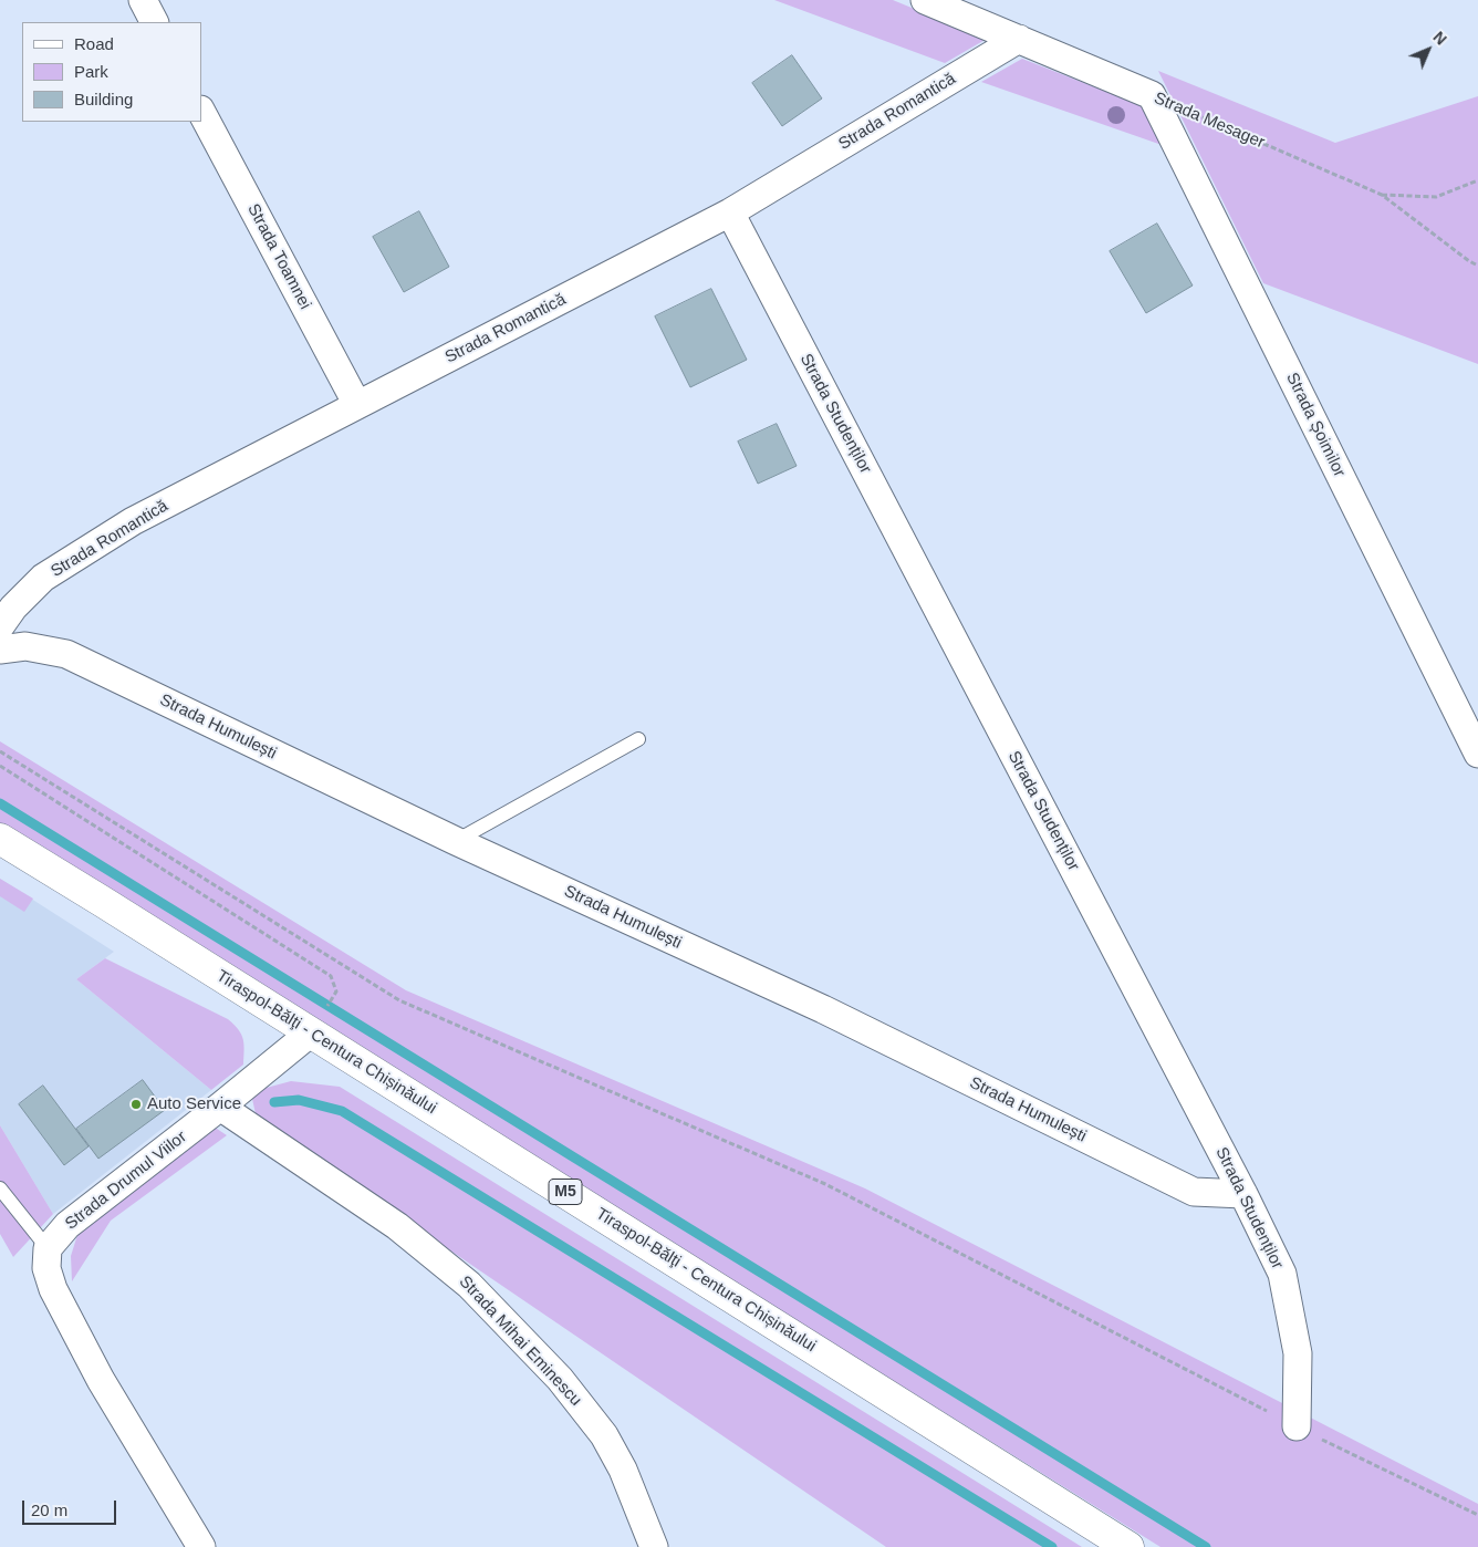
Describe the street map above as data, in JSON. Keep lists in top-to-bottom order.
{
  "streets": {
    "highway": ["Tiraspol-Bălţi - Centura Chișinăului", "M5"],
    "street": [
      "Strada Romantică",
      "Strada Mesager",
      "Strada Toamnei",
      "Strada Studenților",
      "Strada Șoimilor",
      "Strada Humulești",
      "Strada Drumul Viilor",
      "Strada Mihai Eminescu"
    ]
  },
  "crossings": [
    ["Strada Romantică", "Strada Mesager"],
    ["Strada Romantică", "Strada Toamnei"],
    ["Strada Romantică", "Strada Studenților"],
    ["Strada Mesager", "Strada Șoimilor"],
    ["Strada Studenților", "Strada Humulești"],
    ["Tiraspol-Bălţi - Centura Chișinăului", "Strada Drumul Viilor"],
    ["Strada Drumul Viilor", "Strada Mihai Eminescu"]
  ],
  "places": ["Auto Service"],
  "legend": ["Road", "Park", "Building"],
  "scale_bar": "20 m",
  "north": "top right"
}
